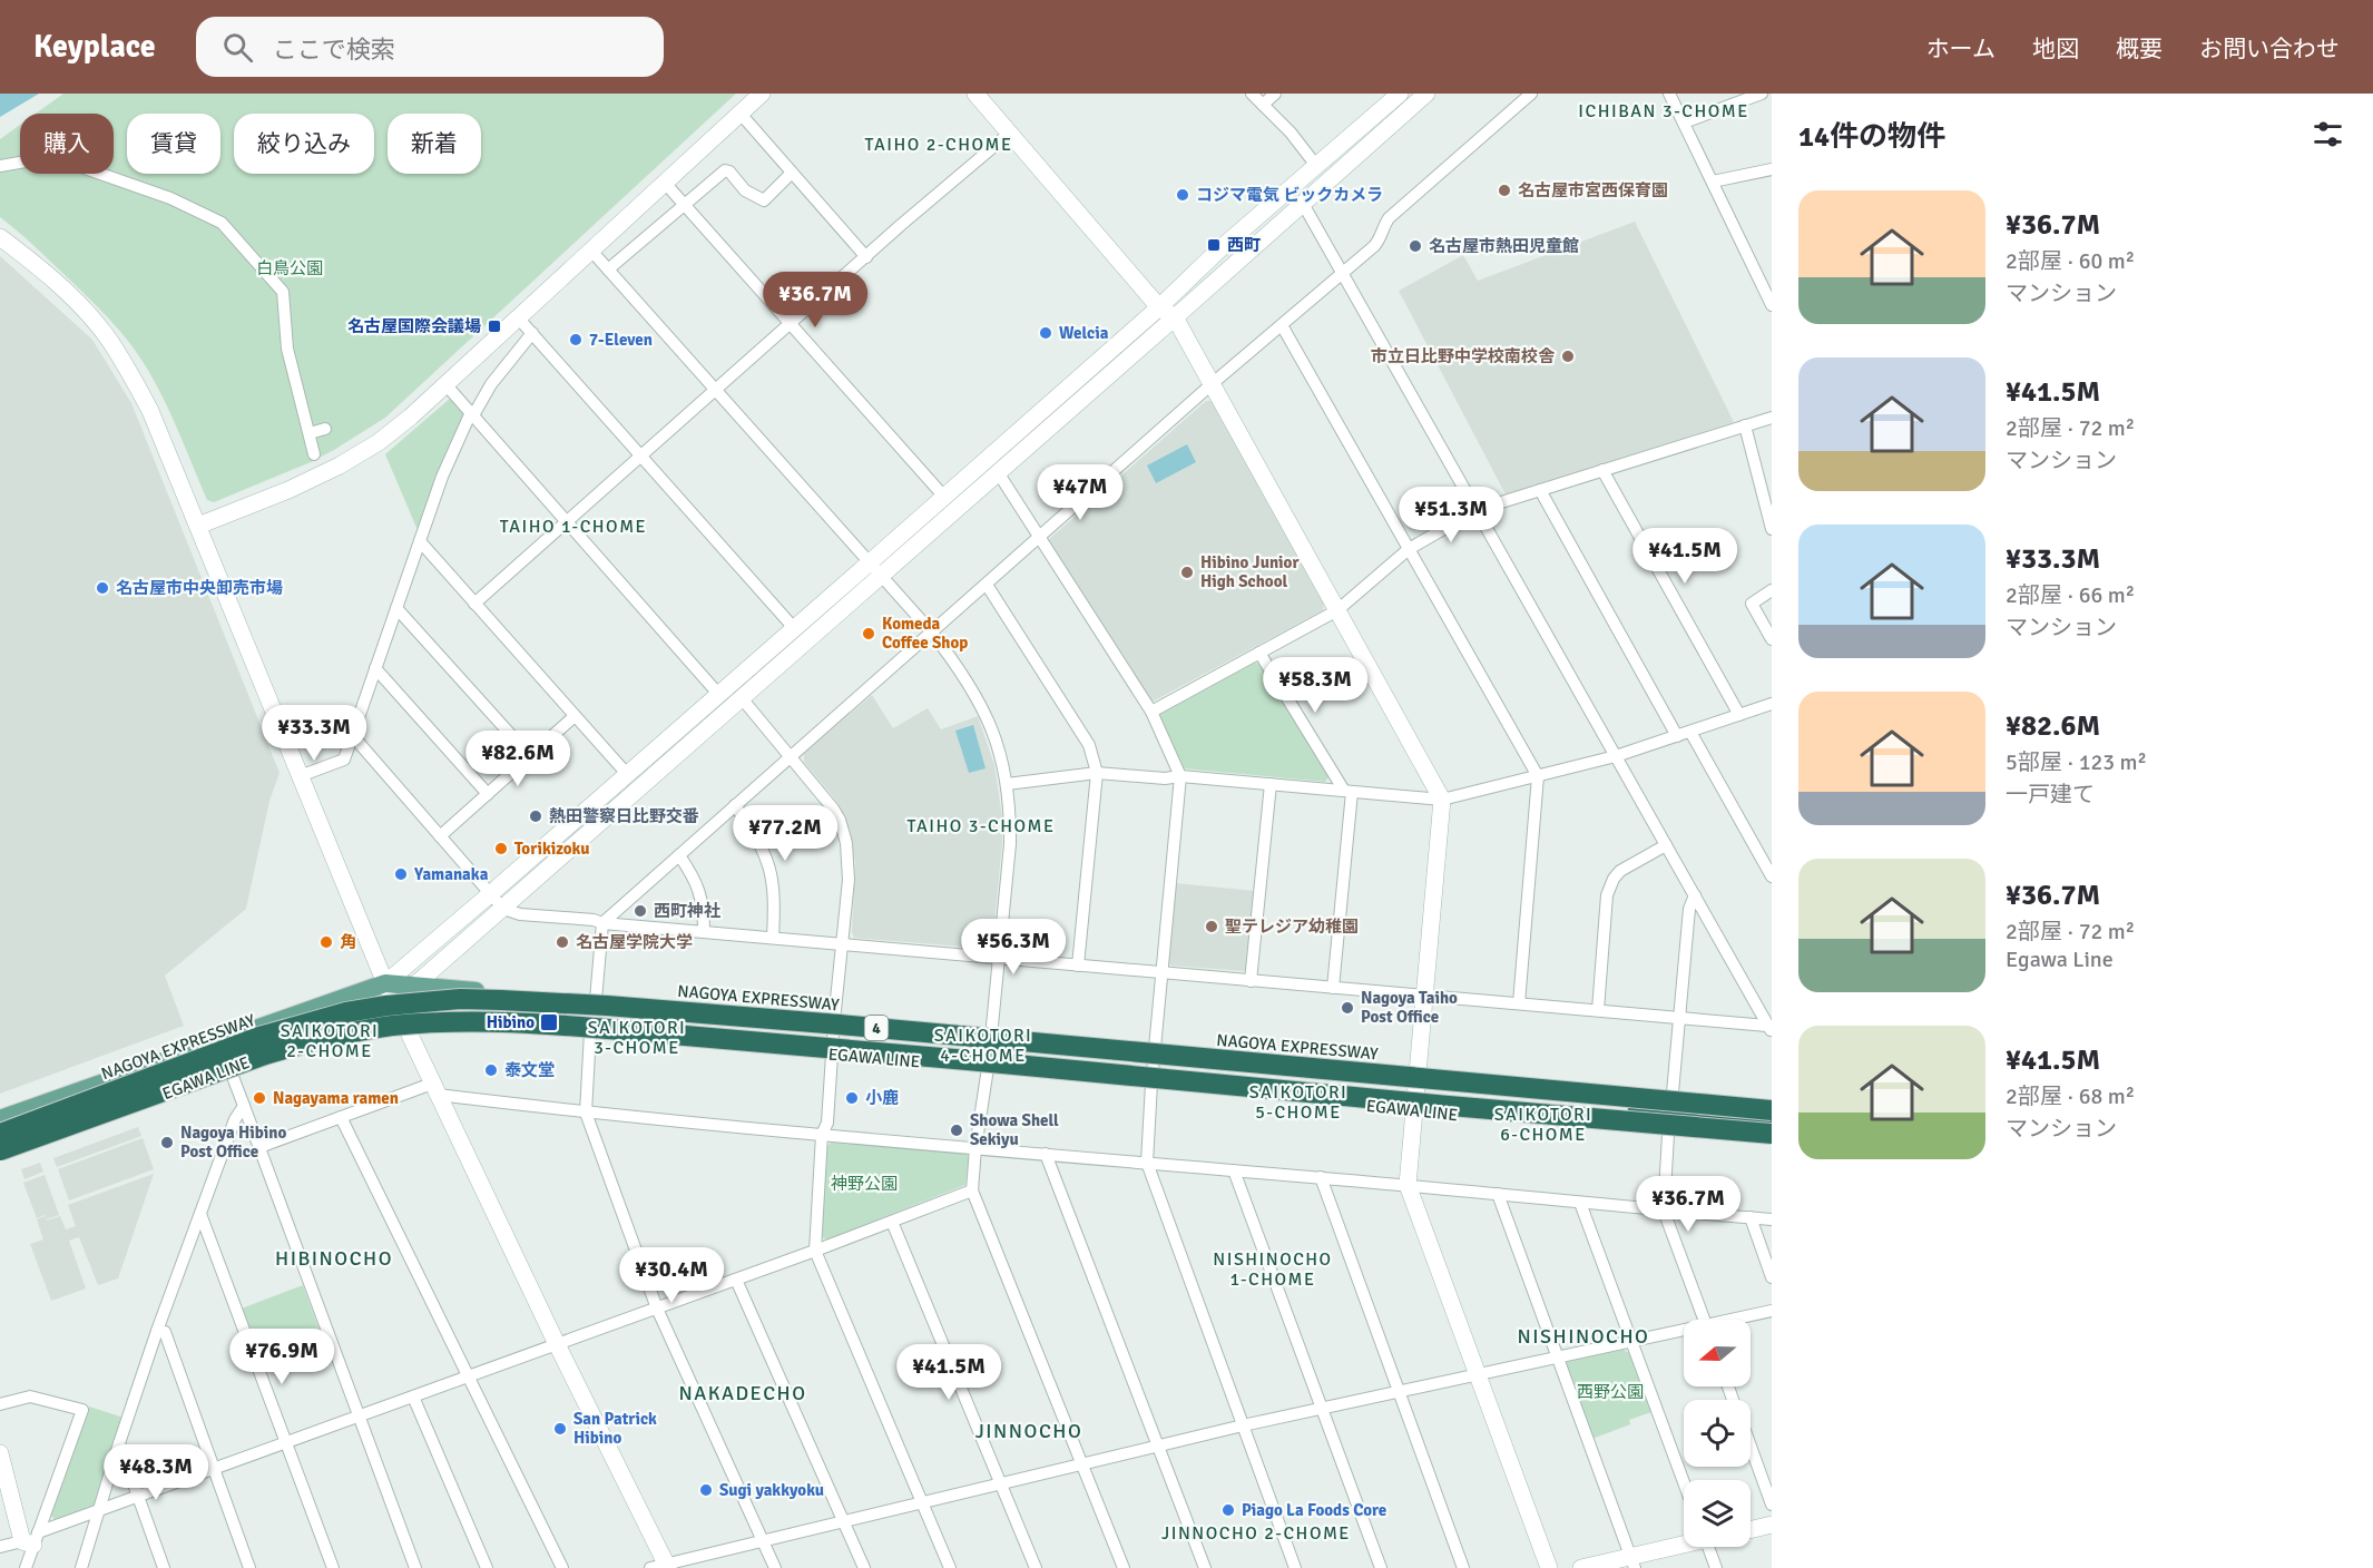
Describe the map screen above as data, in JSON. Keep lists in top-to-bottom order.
{
  "streets": {
    "highway": ["NAGOYA EXPRESSWAY", "4"],
    "main road": ["EGAWA LINE"]
  },
  "crossings": [
    ["4", "EGAWA LINE"]
  ],
  "districts": [
    "ICHIBAN 3-CHOME",
    "TAIHO 2-CHOME",
    "TAIHO 1-CHOME",
    "TAIHO 3-CHOME",
    "SAIKOTORI 3-CHOME",
    "SAIKOTORI 2-CHOME",
    "SAIKOTORI 4-CHOME",
    "SAIKOTORI 5-CHOME",
    "SAIKOTORI 6-CHOME",
    "HIBINOCHO",
    "NISHINOCHO 1-CHOME",
    "NISHINOCHO",
    "NAKADECHO",
    "JINNOCHO",
    "JINNOCHO 2-CHOME"
  ],
  "parks": ["白鳥公園", "神野公園", "西野公園"],
  "places": {
    "other": [
      "名古屋市宮西保育園",
      "コジマ電気 ビックカメラ",
      "名古屋市熱田児童館",
      "Welcia",
      "7-Eleven",
      "市立日比野中学校南校舎",
      "Hibino Junior High School",
      "名古屋市中央卸売市場",
      "Komeda Coffee Shop",
      "熱田警察日比野交番",
      "Torikizoku",
      "Yamanaka",
      "西町神社",
      "聖テレジア幼稚園",
      "角",
      "名古屋学院大学",
      "Nagoya Taiho Post Office",
      "泰文堂",
      "Nagayama ramen",
      "小鹿",
      "Showa Shell Sekiyu",
      "Nagoya Hibino Post Office",
      "San Patrick Hibino",
      "Sugi yakkyoku",
      "Piago La Foods Core"
    ],
    "transit": ["西町", "名古屋国際会議場", "Hibino"]
  },
  "north": "left",
  "page": {
    "header": "Keyplace",
    "search": "ここで検索",
    "nav": [
      "ホーム",
      "地図",
      "概要",
      "お問い合わせ"
    ],
    "heading": "14件の物件",
    "chip": [
      "購入",
      "賃貸",
      "絞り込み",
      "新着"
    ],
    "list": [
      {
        "name": "¥36.7M",
        "note": "2部屋 · 60 m² · マンション"
      },
      {
        "name": "¥41.5M",
        "note": "2部屋 · 72 m² · マンション"
      },
      {
        "name": "¥33.3M",
        "note": "2部屋 · 66 m² · マンション"
      },
      {
        "name": "¥82.6M",
        "note": "5部屋 · 123 m² · 一戸建て"
      },
      {
        "name": "¥36.7M",
        "note": "2部屋 · 72 m² · Egawa Line"
      },
      {
        "name": "¥41.5M",
        "note": "2部屋 · 68 m² · マンション"
      }
    ],
    "price": [
      "¥36.7M",
      "¥47M",
      "¥51.3M",
      "¥41.5M",
      "¥58.3M",
      "¥33.3M",
      "¥82.6M",
      "¥77.2M",
      "¥56.3M",
      "¥36.7M",
      "¥30.4M",
      "¥76.9M",
      "¥41.5M",
      "¥48.3M"
    ]
  }
}
